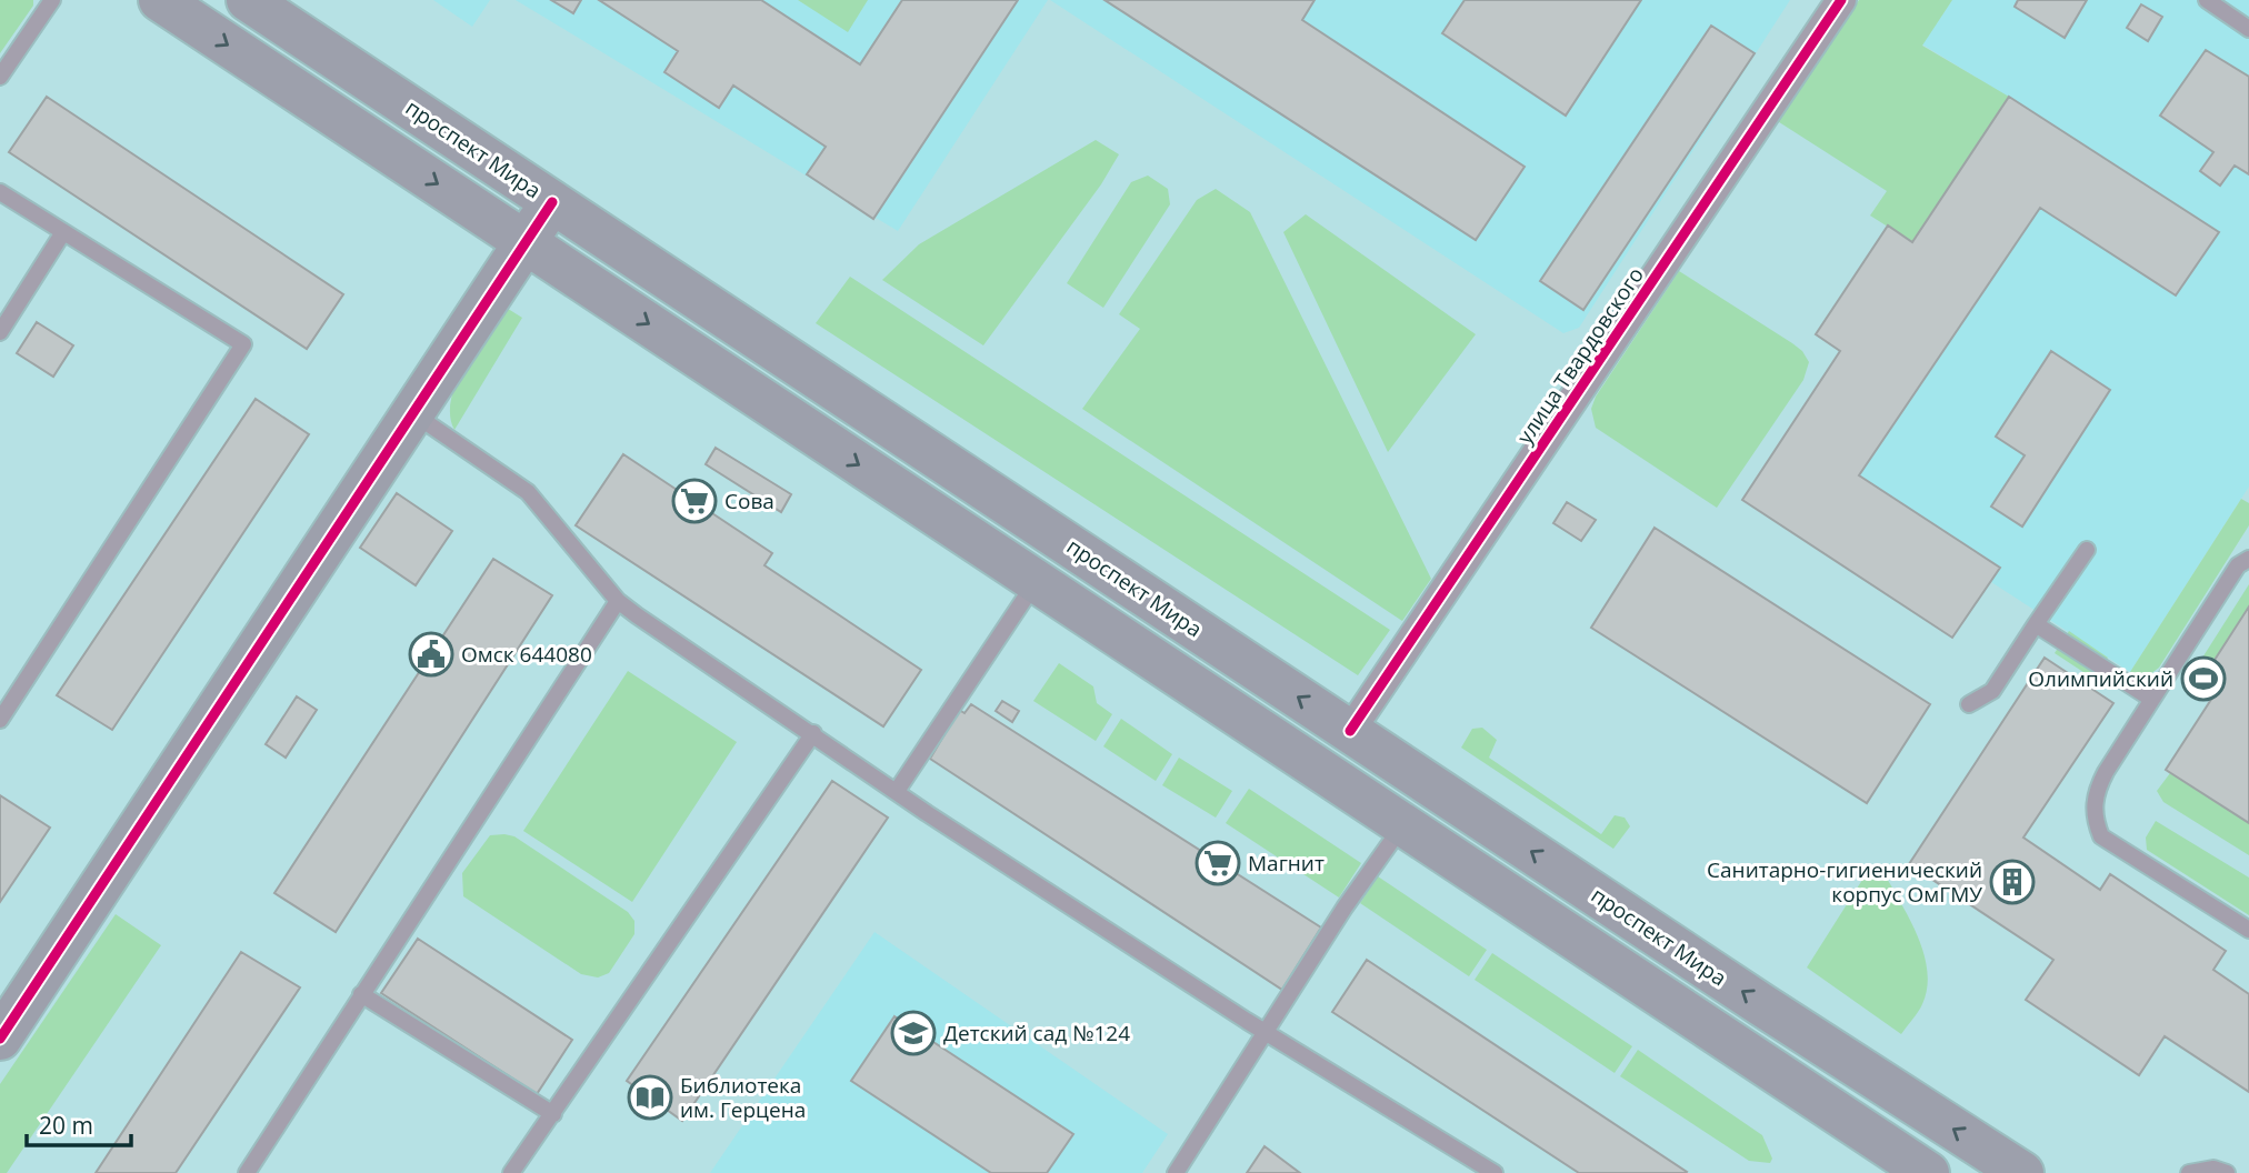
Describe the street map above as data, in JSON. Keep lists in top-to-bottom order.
{
  "streets": {
    "main road": ["проспект Мира"],
    "street": ["улица Твардовского"]
  },
  "crossings": [
    ["проспект Мира", "улица Твардовского"]
  ],
  "places": {
    "supermarket": ["Сова", "Магнит"],
    "public building": ["Омск 644080"],
    "sports": ["Олимпийский"],
    "building": ["Санитарно-гигиенический корпус ОмГМУ"],
    "school or university": ["Детский сад №124"],
    "library": ["Библиотека им. Герцена"]
  },
  "scale_bar": "20 m"
}
